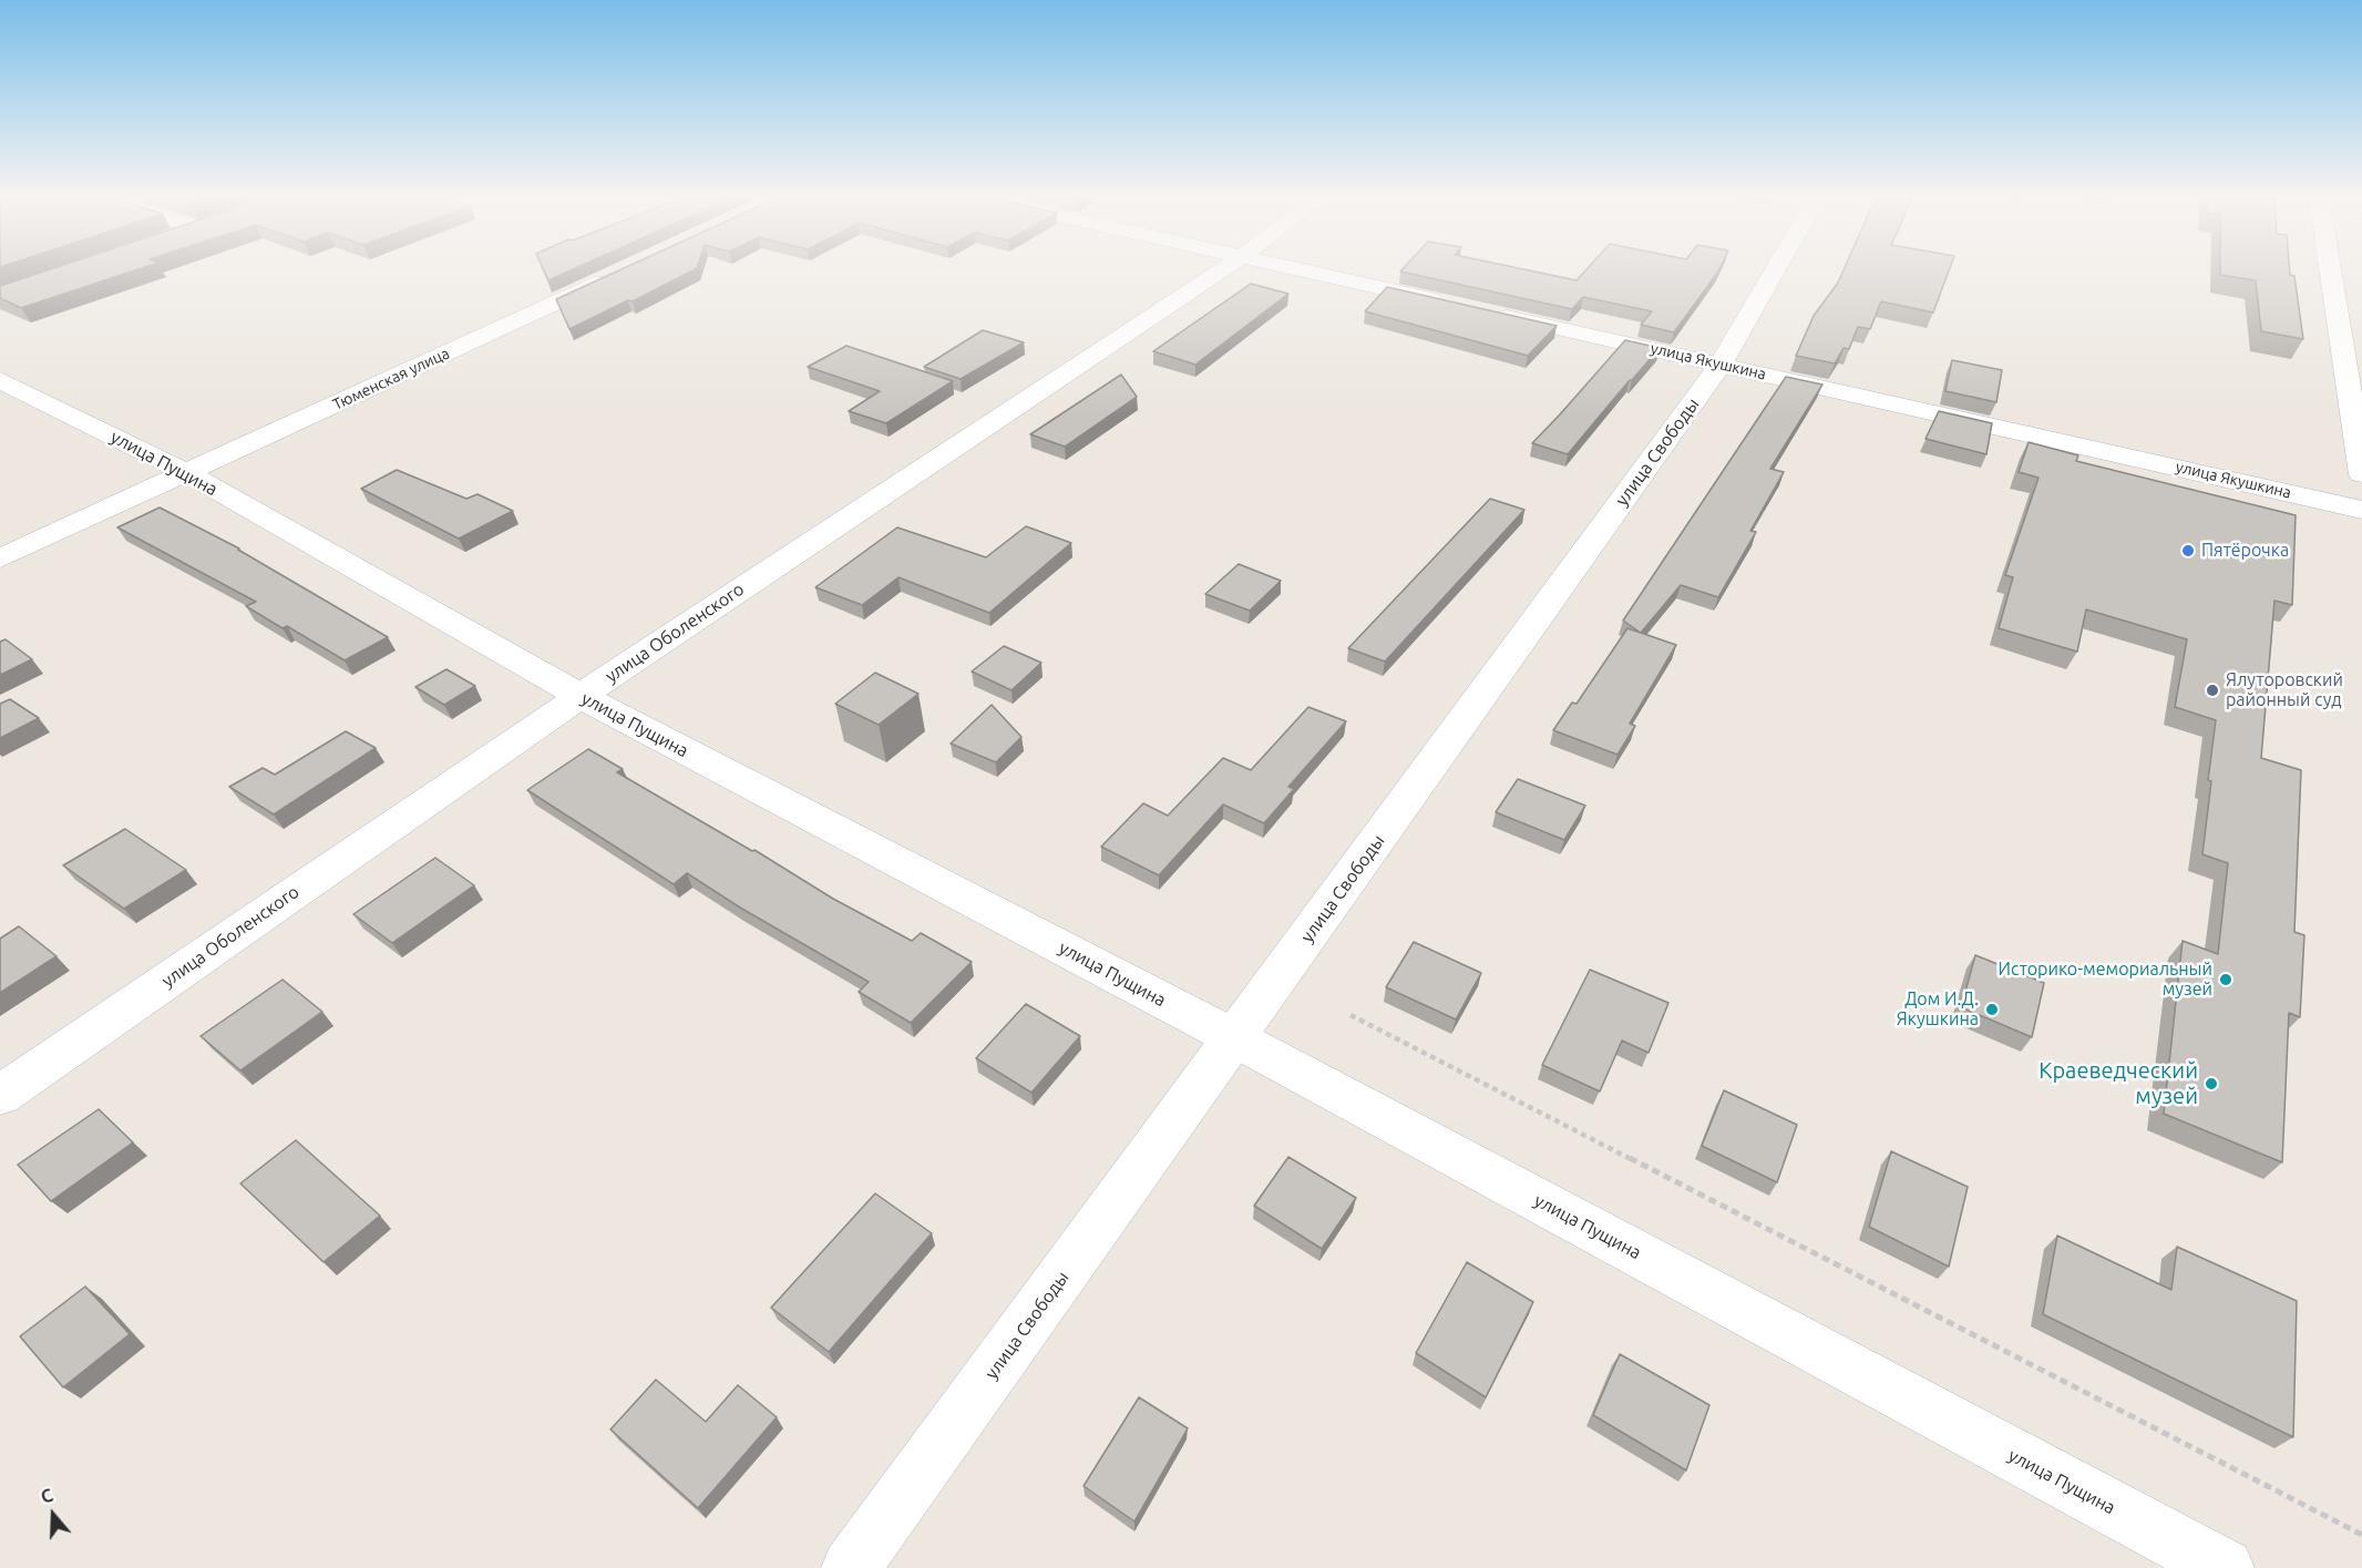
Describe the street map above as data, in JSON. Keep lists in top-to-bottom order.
{
  "streets": {
    "street": [
      "улица Якушкина",
      "Тюменская улица",
      "улица Свободы",
      "улица Пущина",
      "улица Оболенского"
    ]
  },
  "crossings": [
    ["улица Якушкина", "улица Свободы"],
    ["Тюменская улица", "улица Пущина"],
    ["улица Свободы", "улица Пущина"],
    ["улица Пущина", "улица Оболенского"]
  ],
  "places": [
    "Пятёрочка",
    "Ялуторовский районный суд",
    "Историко-мемориальный музей",
    "Дом И.Д. Якушкина",
    "Краеведческий музей"
  ],
  "north": "top"
}
